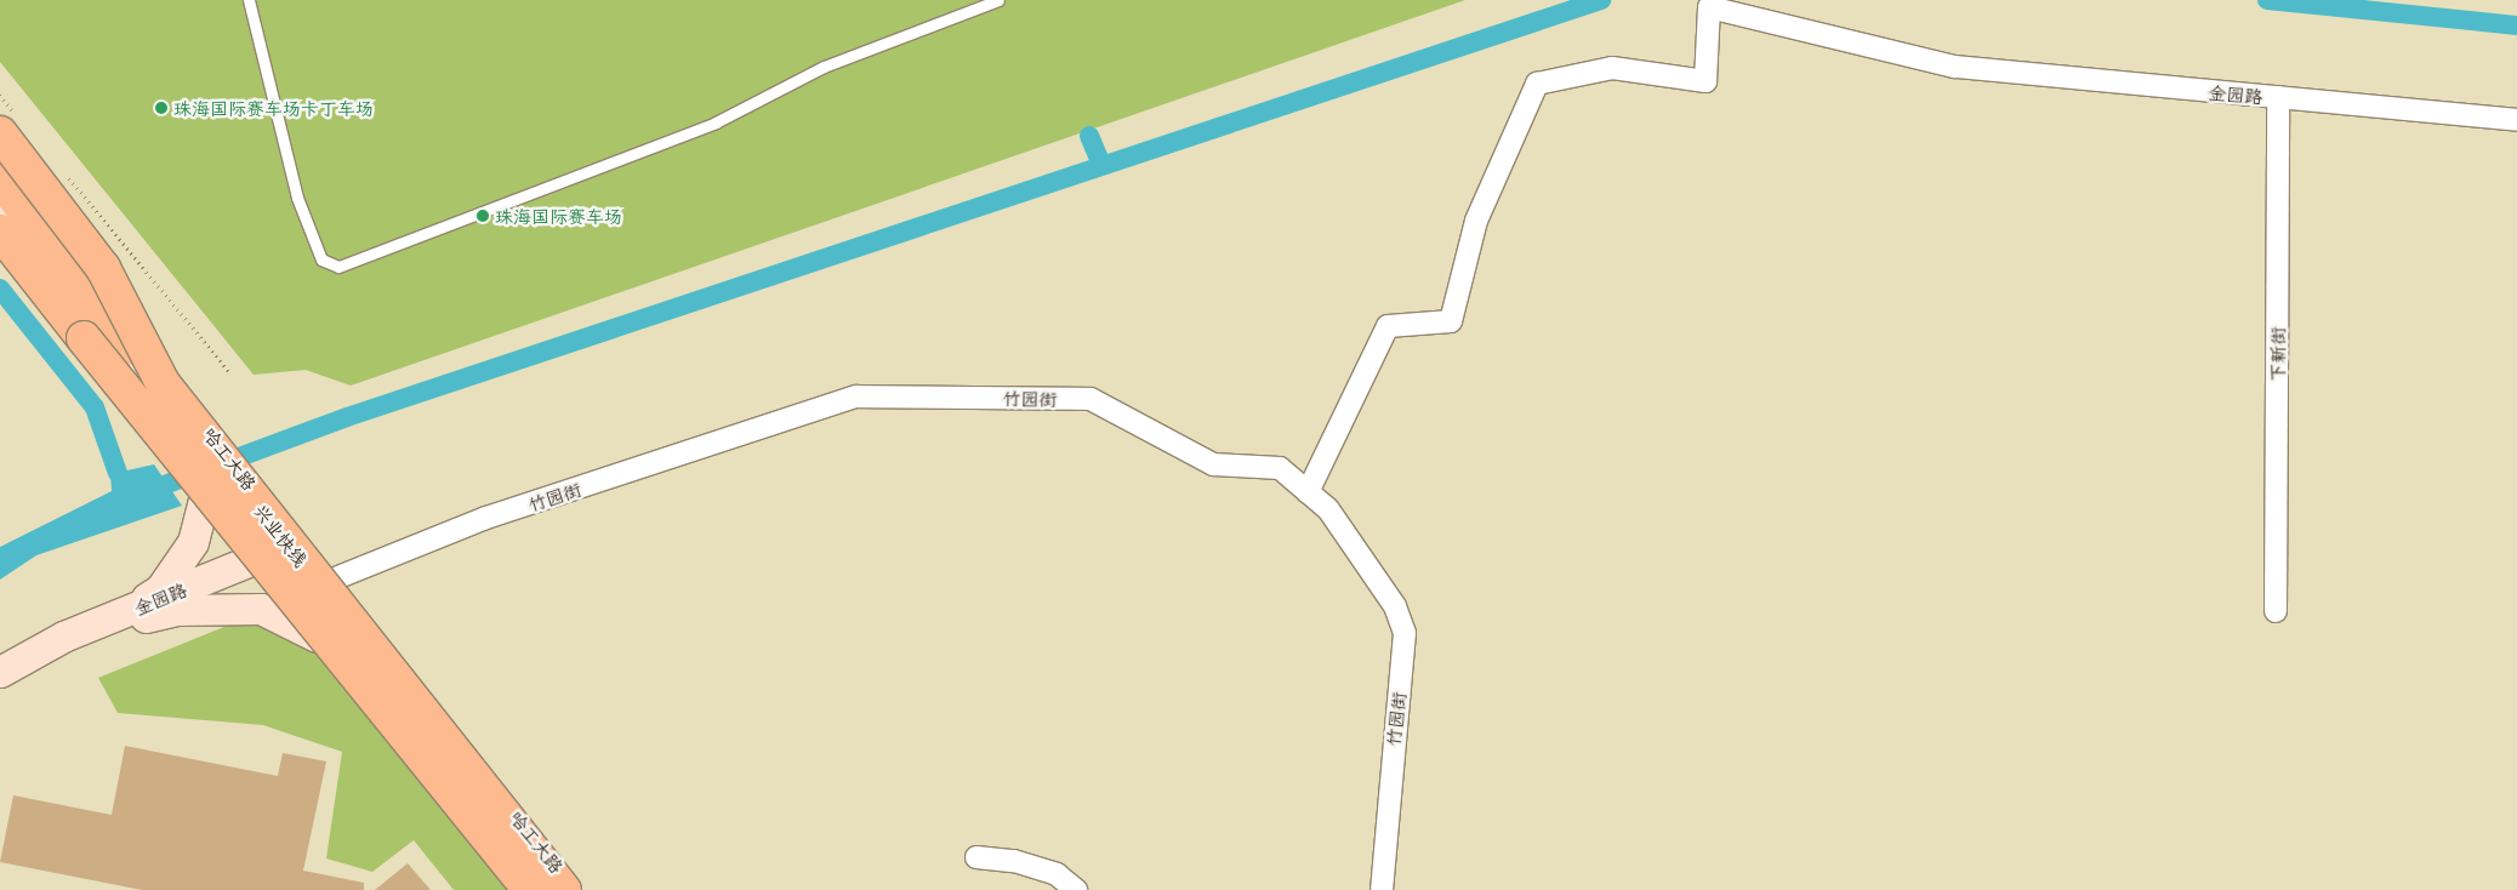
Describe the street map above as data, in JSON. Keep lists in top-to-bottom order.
{
  "streets": {
    "main road": ["兴业快线"],
    "street": [
      "金园路",
      "下新街",
      "竹园街",
      "哈工大路"
    ]
  },
  "crossings": [
    ["金园路", "下新街"],
    ["金园路", "竹园街"],
    ["金园路", "哈工大路"],
    ["竹园街", "哈工大路"]
  ],
  "places": ["珠海国际赛车场卡丁车场", "珠海国际赛车场"]
}
